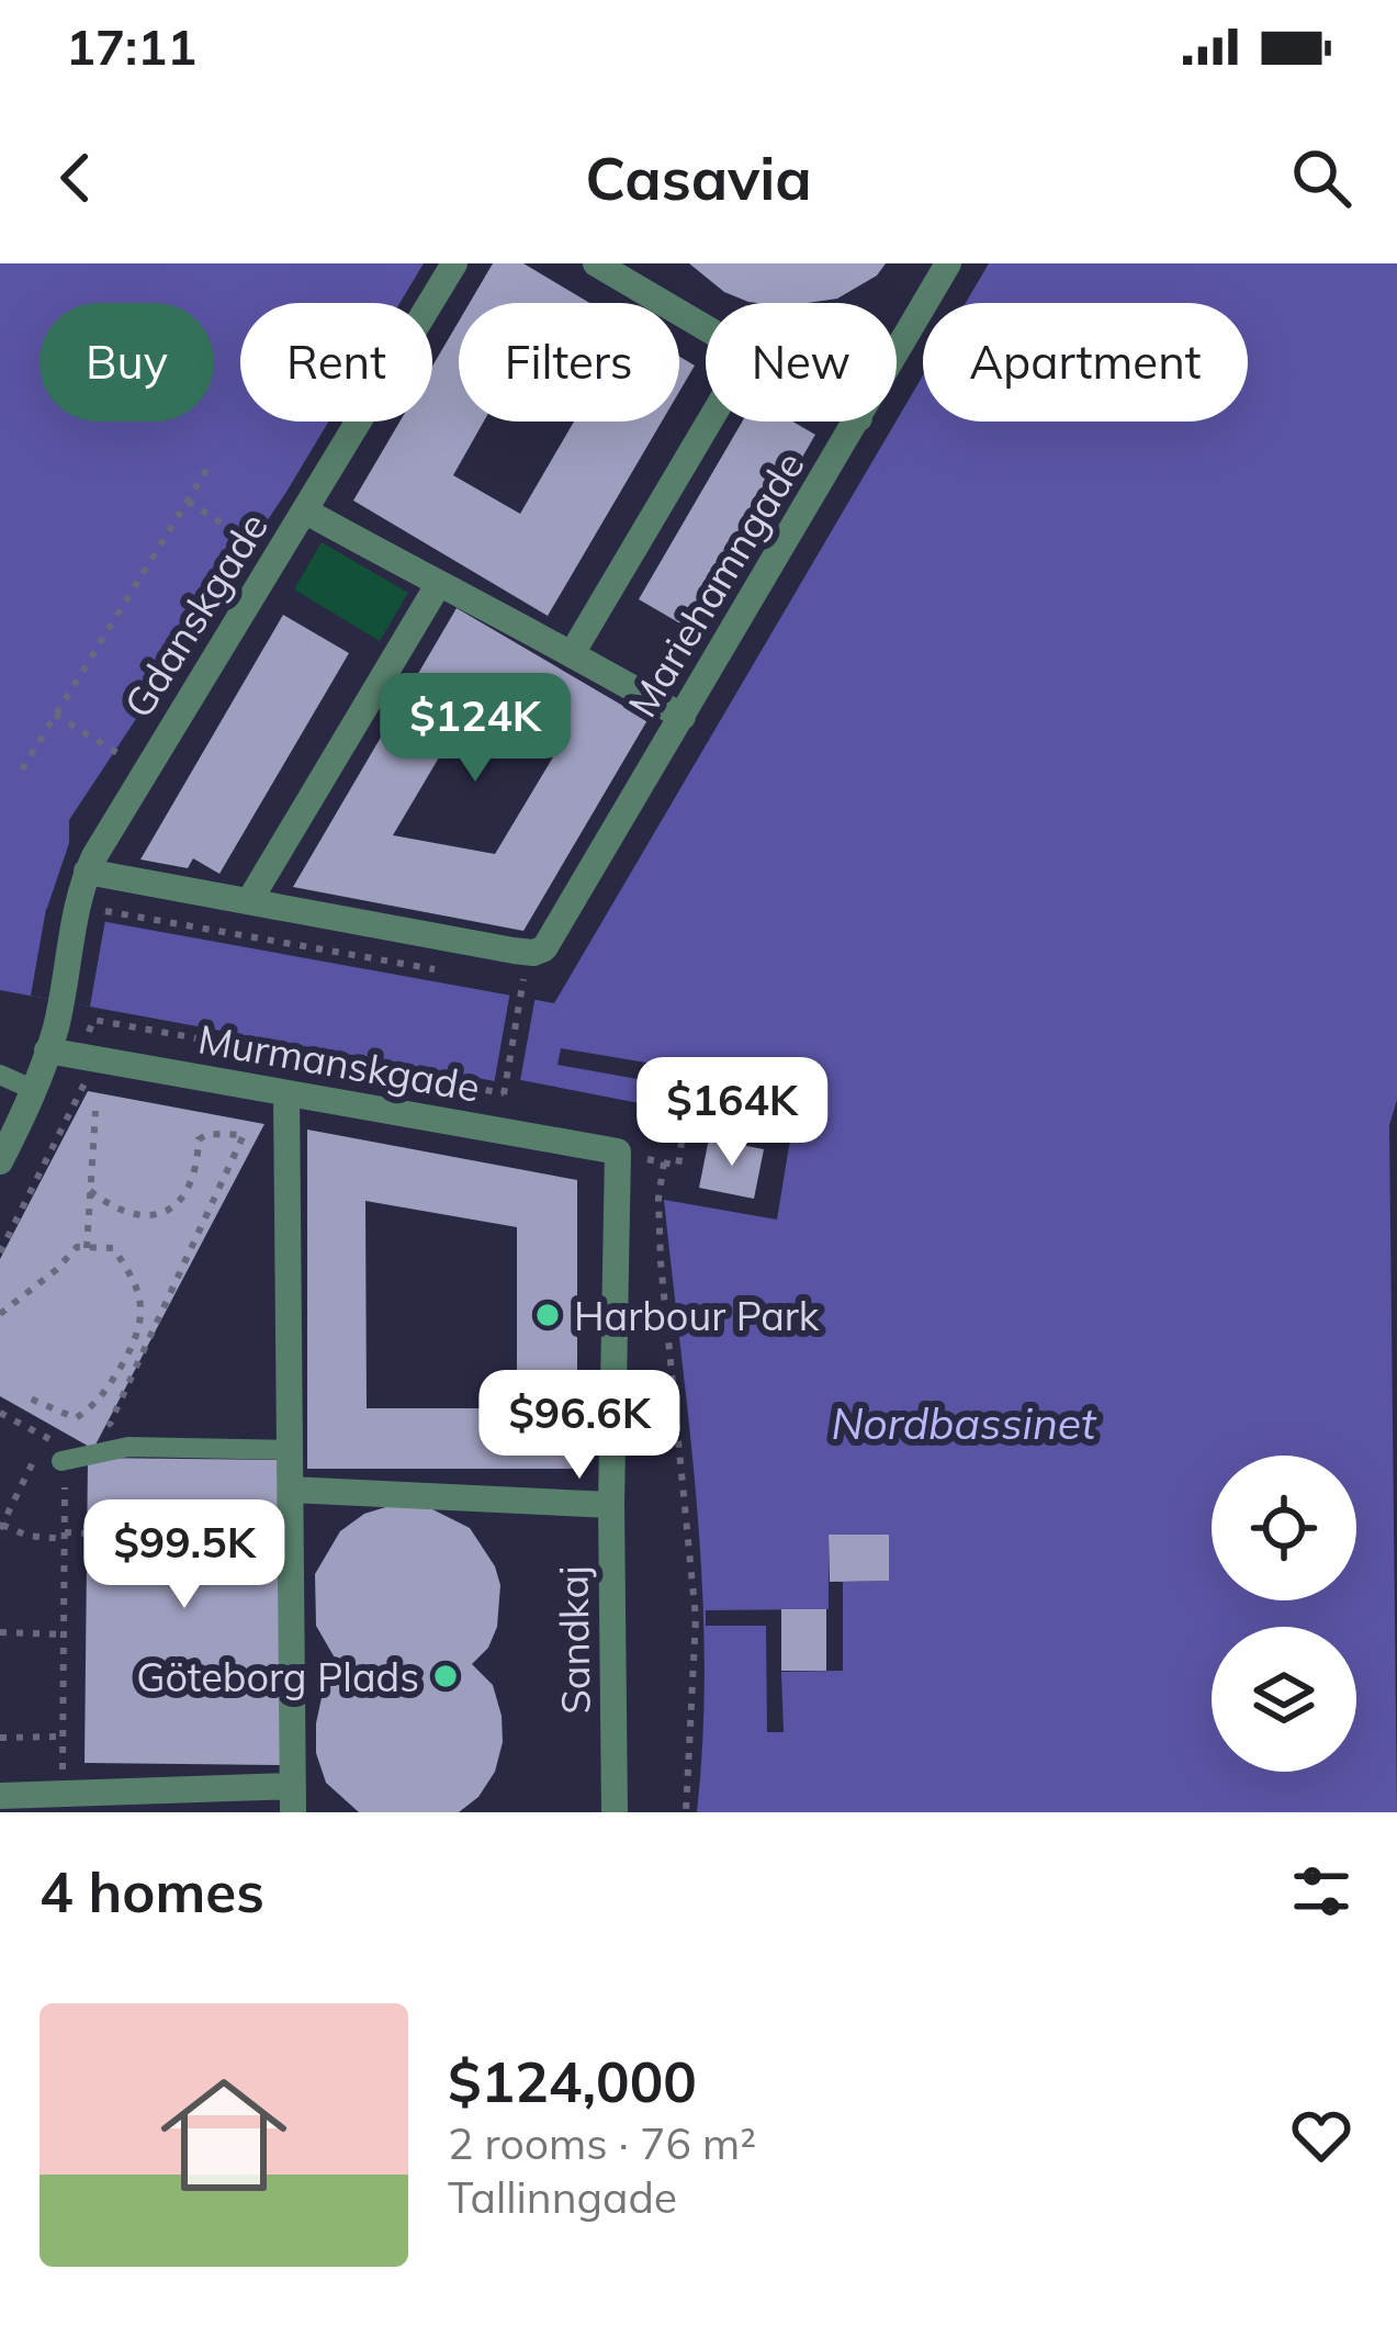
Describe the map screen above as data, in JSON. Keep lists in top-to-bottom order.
{
  "streets": {
    "street": [
      "Mariehamngade",
      "Gdanskgade",
      "Murmanskgade",
      "Sandkaj"
    ]
  },
  "crossings": [
    ["Mariehamngade", "Gdanskgade"],
    ["Gdanskgade", "Murmanskgade"],
    ["Murmanskgade", "Sandkaj"]
  ],
  "water": ["Nordbassinet"],
  "places": ["Harbour Park", "Göteborg Plads"],
  "page": {
    "status": "17:11",
    "header": "Casavia",
    "chip": [
      "Buy",
      "Rent",
      "Filters",
      "New",
      "Apartment"
    ],
    "price": [
      "$124K",
      "$164K",
      "$96.6K",
      "$99.5K"
    ],
    "heading": "4 homes",
    "list": [
      {
        "name": "$124,000",
        "note": "2 rooms · 76 m² · Tallinngade"
      }
    ]
  }
}
